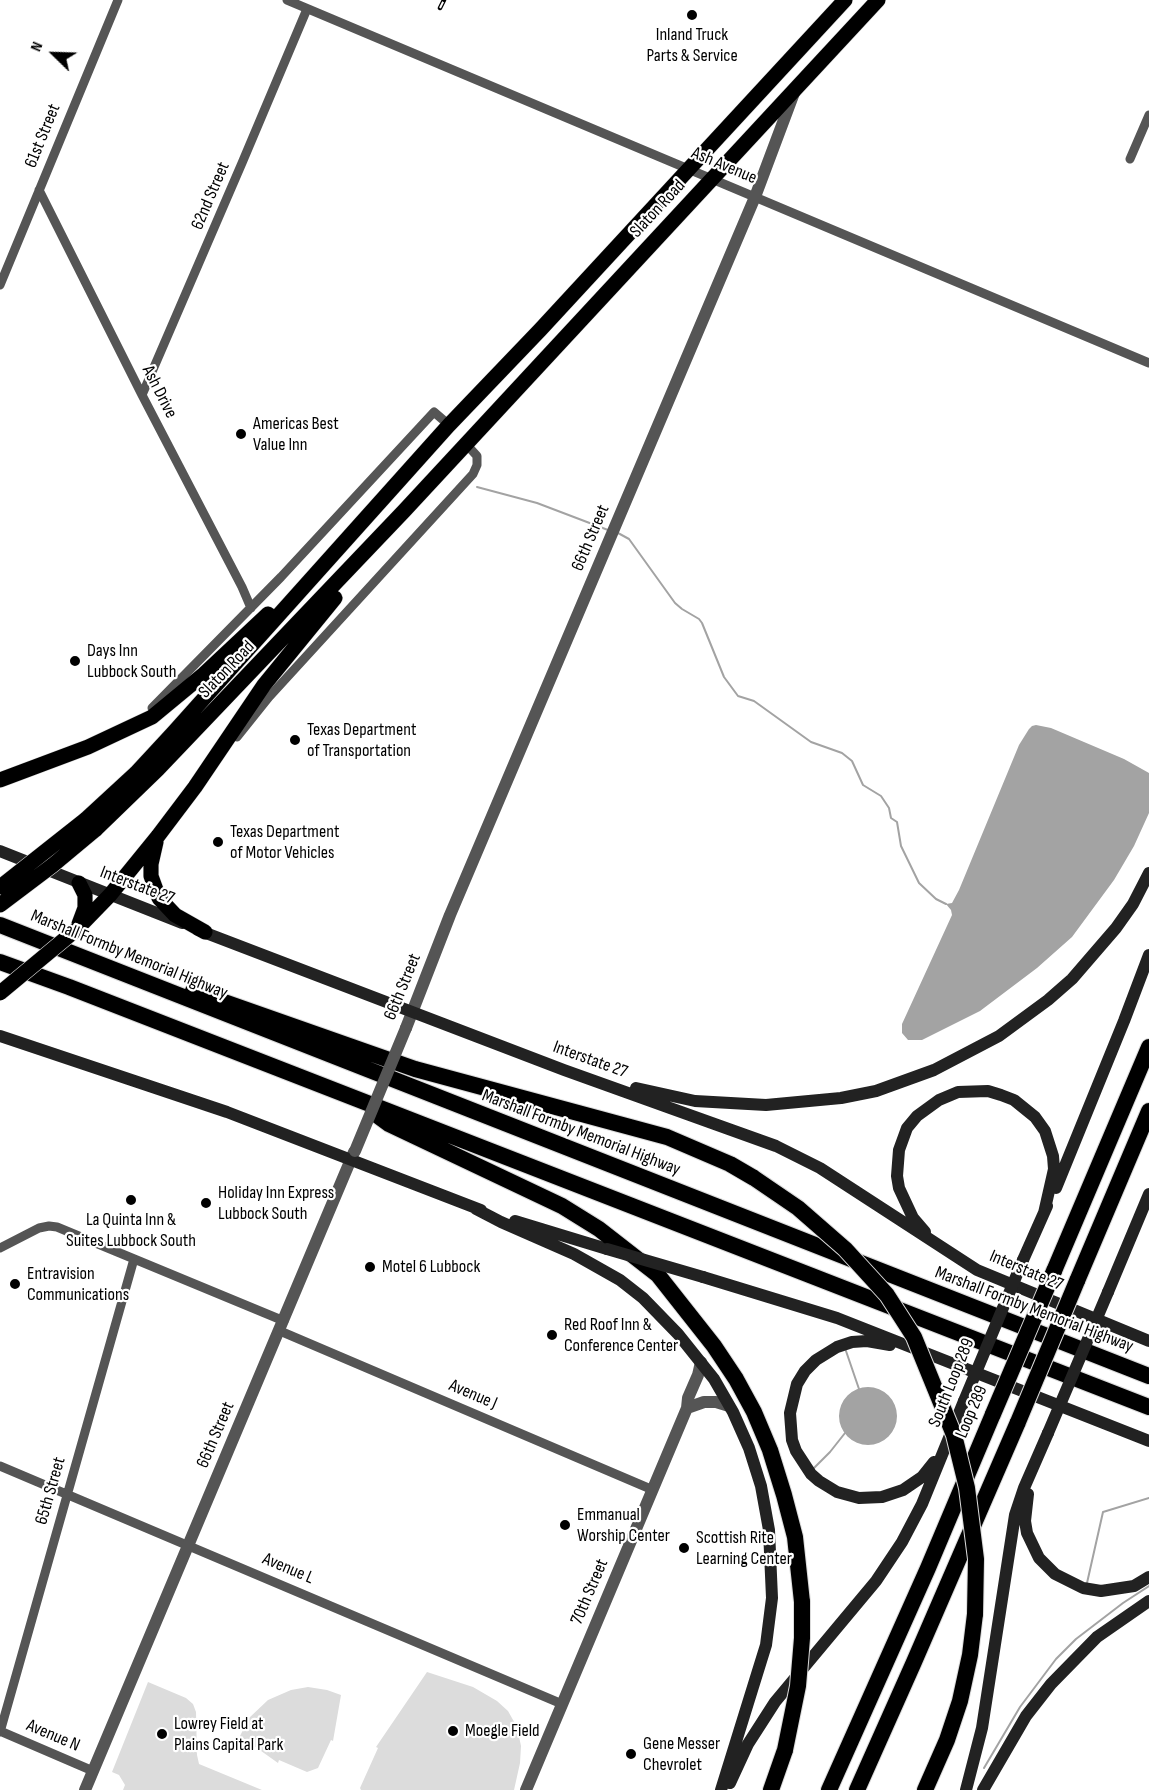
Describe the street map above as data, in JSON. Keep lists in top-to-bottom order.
{
  "streets": {
    "highway": ["Slaton Road", "Marshall Formby Memorial Highway", "Loop 289"],
    "main road": ["Interstate 27", "South Loop 289"],
    "street": [
      "61st Street",
      "Ash Avenue",
      "62nd Street",
      "Ash Drive",
      "66th Street",
      "Avenue J",
      "65th Street",
      "Avenue L",
      "70th Street",
      "Avenue N"
    ]
  },
  "crossings": [
    ["61st Street", "Ash Drive"],
    ["Ash Avenue", "62nd Street"],
    ["Ash Avenue", "Slaton Road"],
    ["Ash Avenue", "66th Street"],
    ["62nd Street", "Ash Drive"],
    ["Slaton Road", "Ash Drive"],
    ["Slaton Road", "66th Street"],
    ["66th Street", "Interstate 27"],
    ["66th Street", "Avenue J"],
    ["66th Street", "Avenue L"],
    ["66th Street", "Avenue N"],
    ["Avenue J", "65th Street"],
    ["Avenue J", "70th Street"],
    ["65th Street", "Avenue L"],
    ["65th Street", "Avenue N"],
    ["Avenue L", "70th Street"]
  ],
  "places": [
    "Inland Truck Parts & Service",
    "Americas Best Value Inn",
    "Days Inn Lubbock South",
    "Texas Department of Transportation",
    "Texas Department of Motor Vehicles",
    "La Quinta Inn & Suites Lubbock South",
    "Holiday Inn Express Lubbock South",
    "Motel 6 Lubbock",
    "Entravision Communications",
    "Red Roof Inn & Conference Center",
    "Emmanual Worship Center",
    "Scottish Rite Learning Center",
    "Moegle Field",
    "Lowrey Field at Plains Capital Park",
    "Gene Messer Chevrolet"
  ],
  "north": "top left"
}
